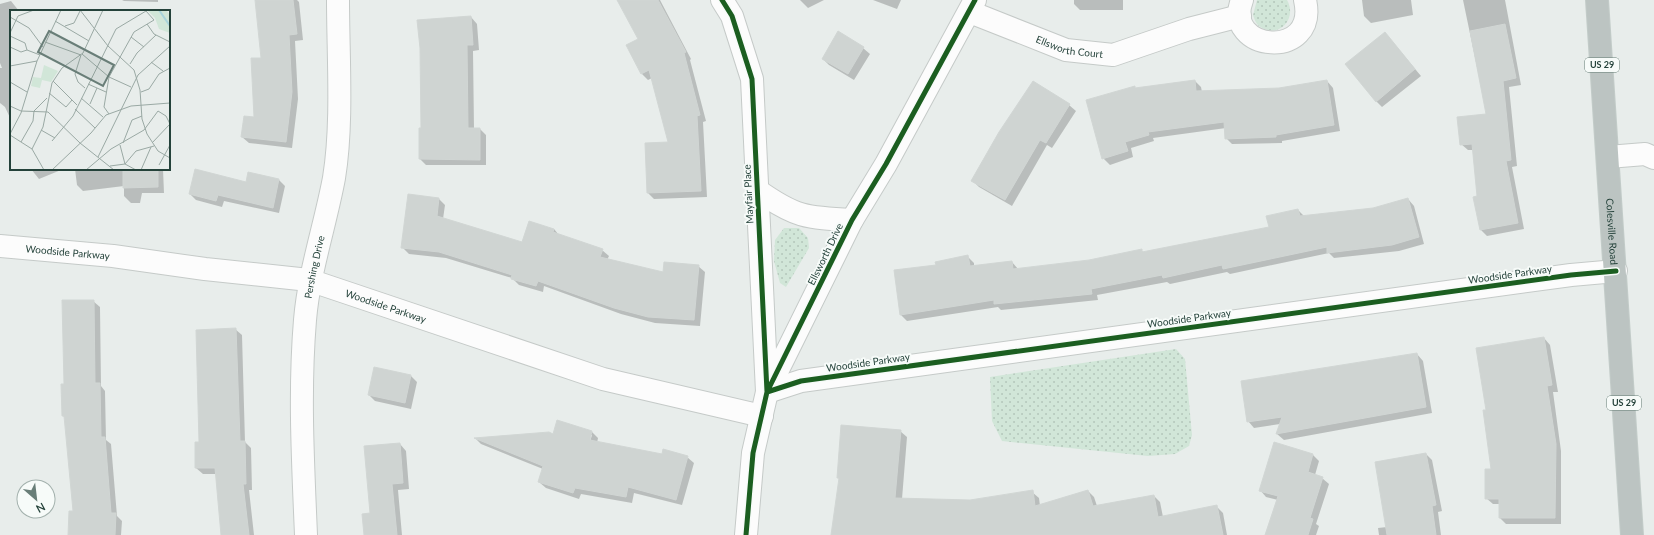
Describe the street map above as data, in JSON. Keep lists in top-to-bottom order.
{
  "streets": {
    "highway": ["US 29", "Colesville Road"],
    "street": [
      "Ellsworth Court",
      "Mayfair Place",
      "Woodside Parkway",
      "Ellsworth Drive",
      "Pershing Drive"
    ]
  },
  "crossings": [
    ["Ellsworth Court", "Ellsworth Drive"],
    ["Mayfair Place", "Woodside Parkway"],
    ["Mayfair Place", "Ellsworth Drive"],
    ["Colesville Road", "Woodside Parkway"],
    ["Woodside Parkway", "Ellsworth Drive"],
    ["Woodside Parkway", "Pershing Drive"]
  ],
  "north": "bottom right"
}
